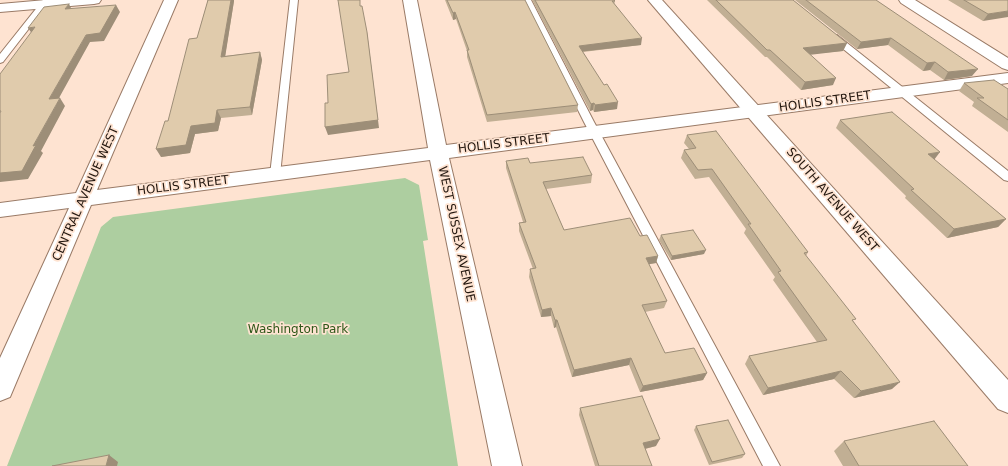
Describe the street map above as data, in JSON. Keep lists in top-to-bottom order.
{
  "streets": {
    "street": [
      "HOLLIS STREET",
      "CENTRAL AVENUE WEST",
      "SOUTH AVENUE WEST",
      "WEST SUSSEX AVENUE"
    ]
  },
  "crossings": [
    ["HOLLIS STREET", "CENTRAL AVENUE WEST"],
    ["HOLLIS STREET", "SOUTH AVENUE WEST"],
    ["HOLLIS STREET", "WEST SUSSEX AVENUE"]
  ],
  "parks": ["Washington Park"]
}
